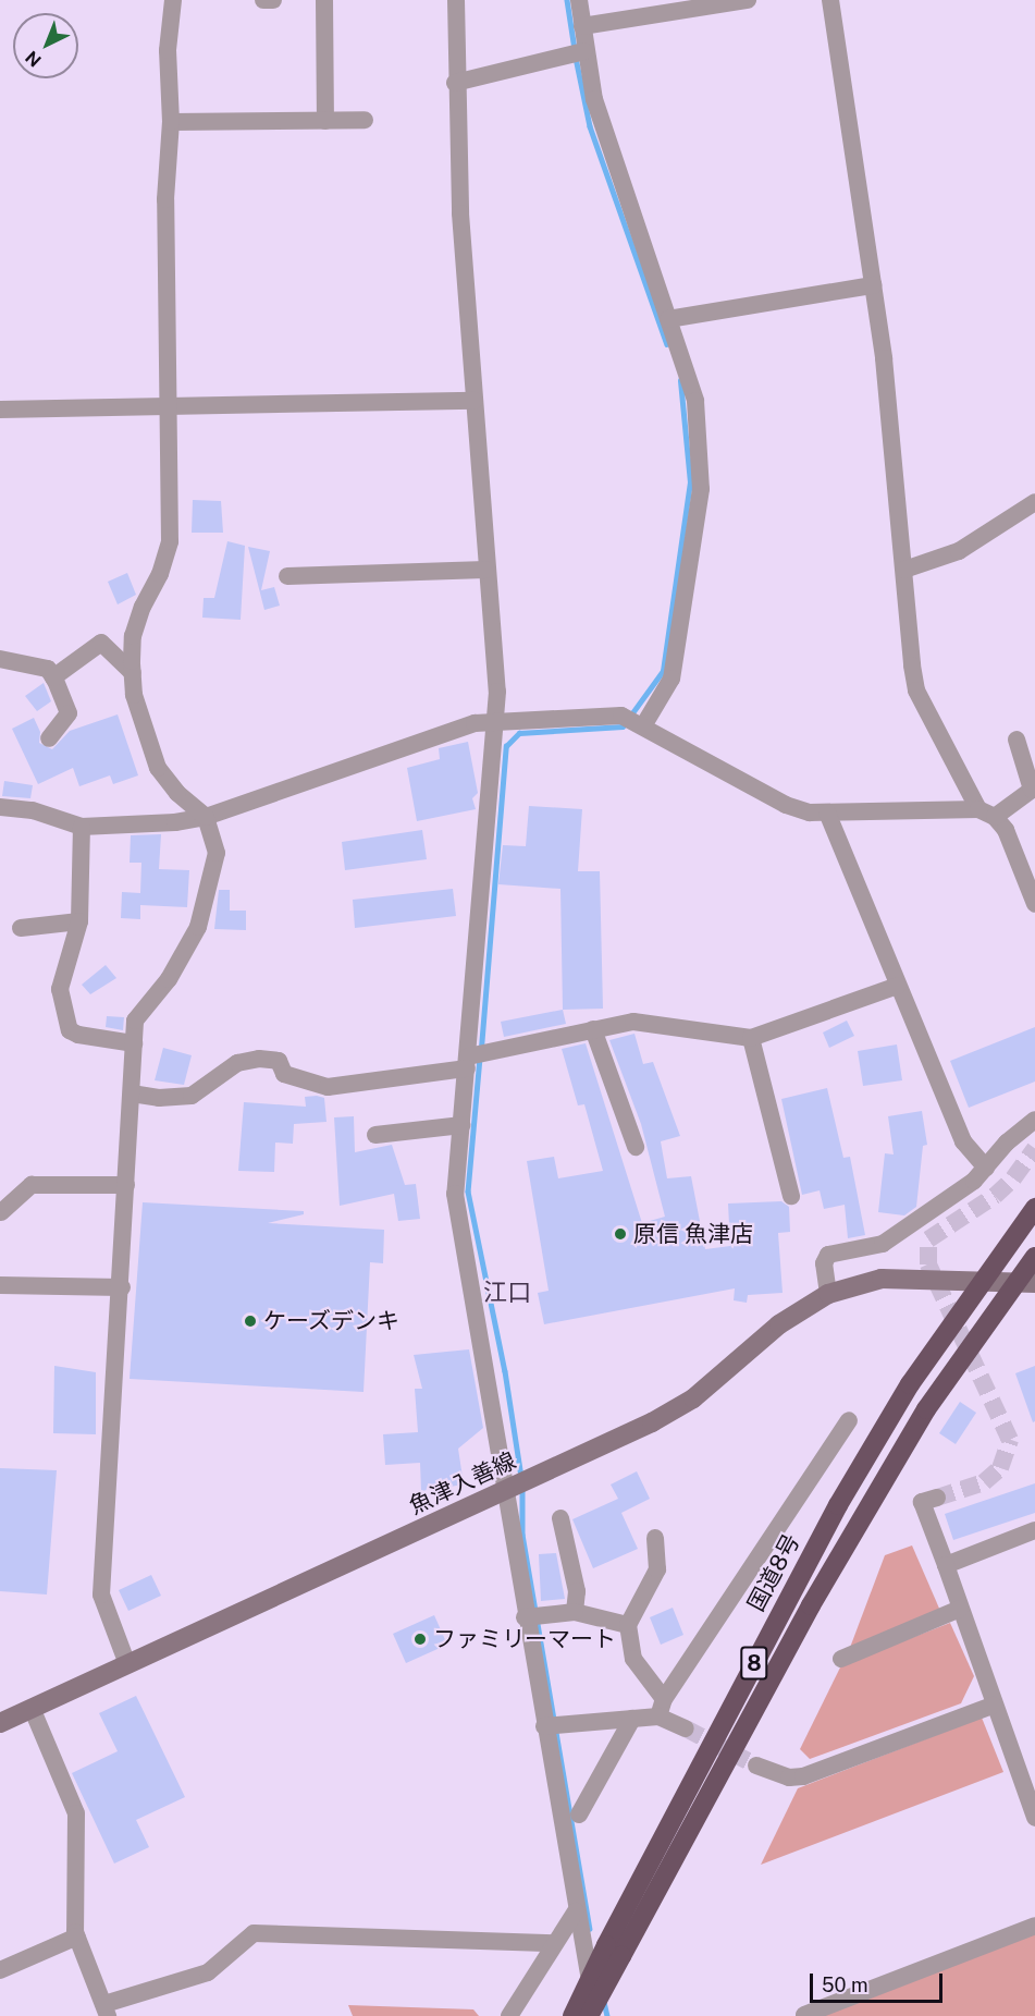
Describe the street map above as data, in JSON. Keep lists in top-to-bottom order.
{
  "streets": {
    "highway": ["国道8号", "8"],
    "main road": ["魚津入善線"]
  },
  "crossings": [
    ["魚津入善線", "国道8号"]
  ],
  "districts": ["江口"],
  "places": ["原信 魚津店", "ケーズデンキ", "ファミリーマート"],
  "scale_bar": "50 m",
  "north": "bottom left"
}
